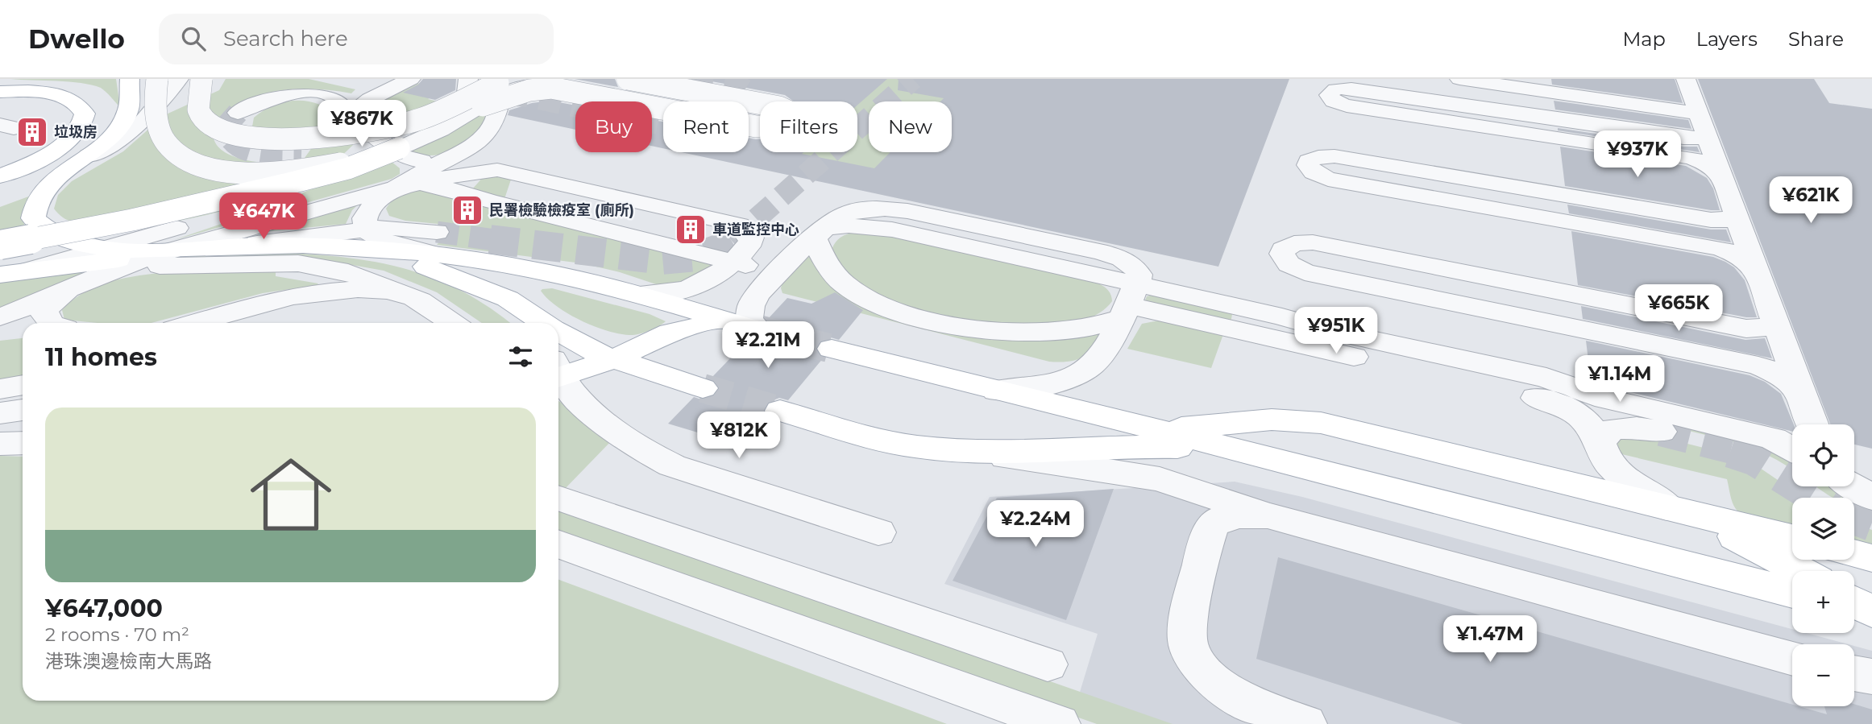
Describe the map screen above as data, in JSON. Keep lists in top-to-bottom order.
{
  "places": {
    "building": ["垃圾房", "民署檢驗檢疫室 (廁所)", "車道監控中心"]
  },
  "page": {
    "header": "Dwello",
    "search": "Search here",
    "nav": ["Map", "Layers", "Share"],
    "price": [
      "¥867K",
      "¥937K",
      "¥621K",
      "¥647K",
      "¥665K",
      "¥951K",
      "¥2.21M",
      "¥1.14M",
      "¥812K",
      "¥2.24M",
      "¥1.47M"
    ],
    "chip": [
      "Buy",
      "Rent",
      "Filters",
      "New"
    ],
    "heading": "11 homes",
    "list": [
      {
        "name": "¥647,000",
        "note": "2 rooms · 70 m² · 港珠澳邊檢南大馬路"
      }
    ],
    "map_buttons": ["+", "−"]
  }
}
